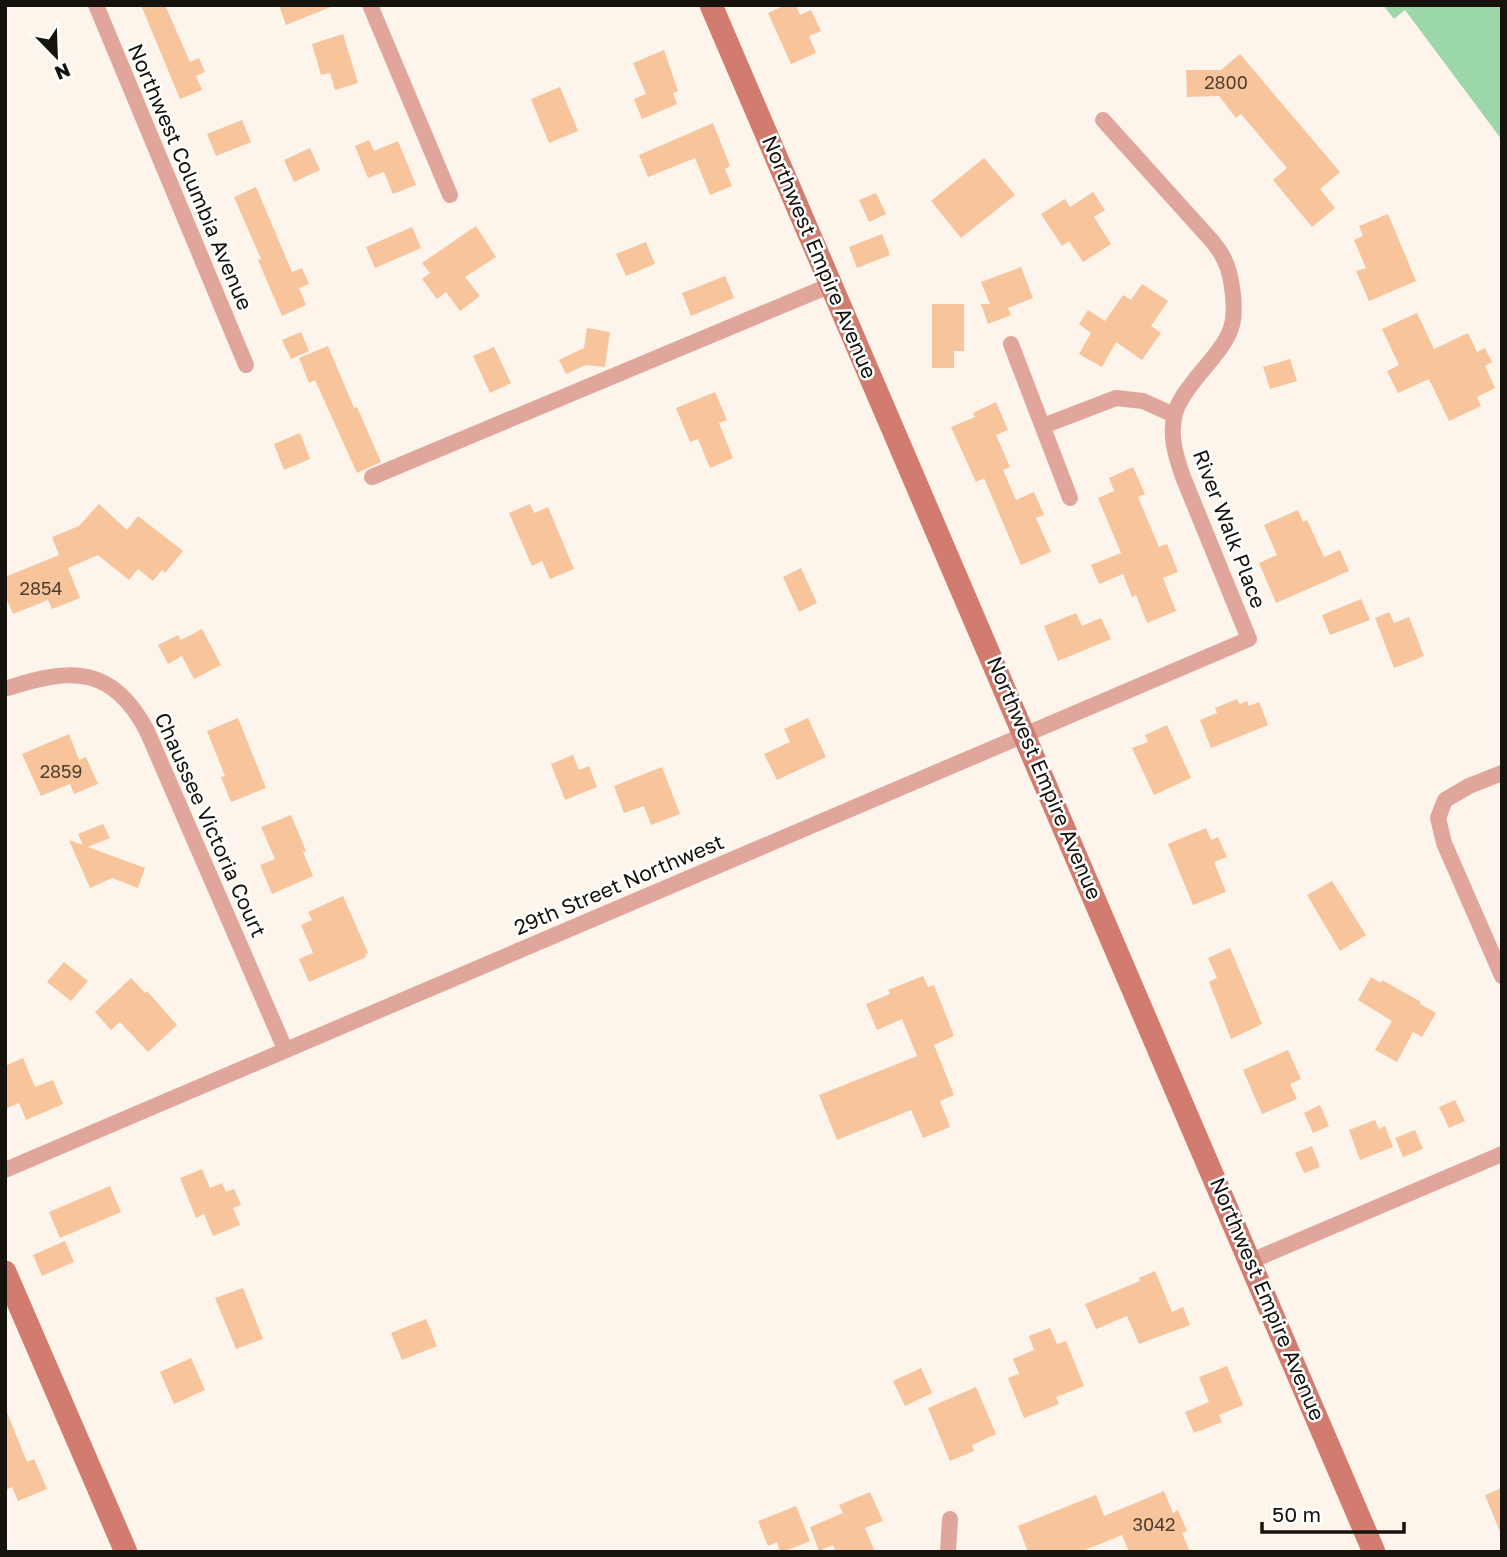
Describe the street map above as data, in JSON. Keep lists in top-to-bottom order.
{
  "streets": {
    "street": [
      "Northwest Columbia Avenue",
      "Northwest Empire Avenue",
      "River Walk Place",
      "Chaussee Victoria Court",
      "29th Street Northwest"
    ]
  },
  "crossings": [
    ["Northwest Empire Avenue", "29th Street Northwest"],
    ["River Walk Place", "29th Street Northwest"],
    ["Chaussee Victoria Court", "29th Street Northwest"]
  ],
  "house_numbers": [
    "2800",
    "2854",
    "2859",
    "3042"
  ],
  "scale_bar": "50 m",
  "north": "bottom right"
}
